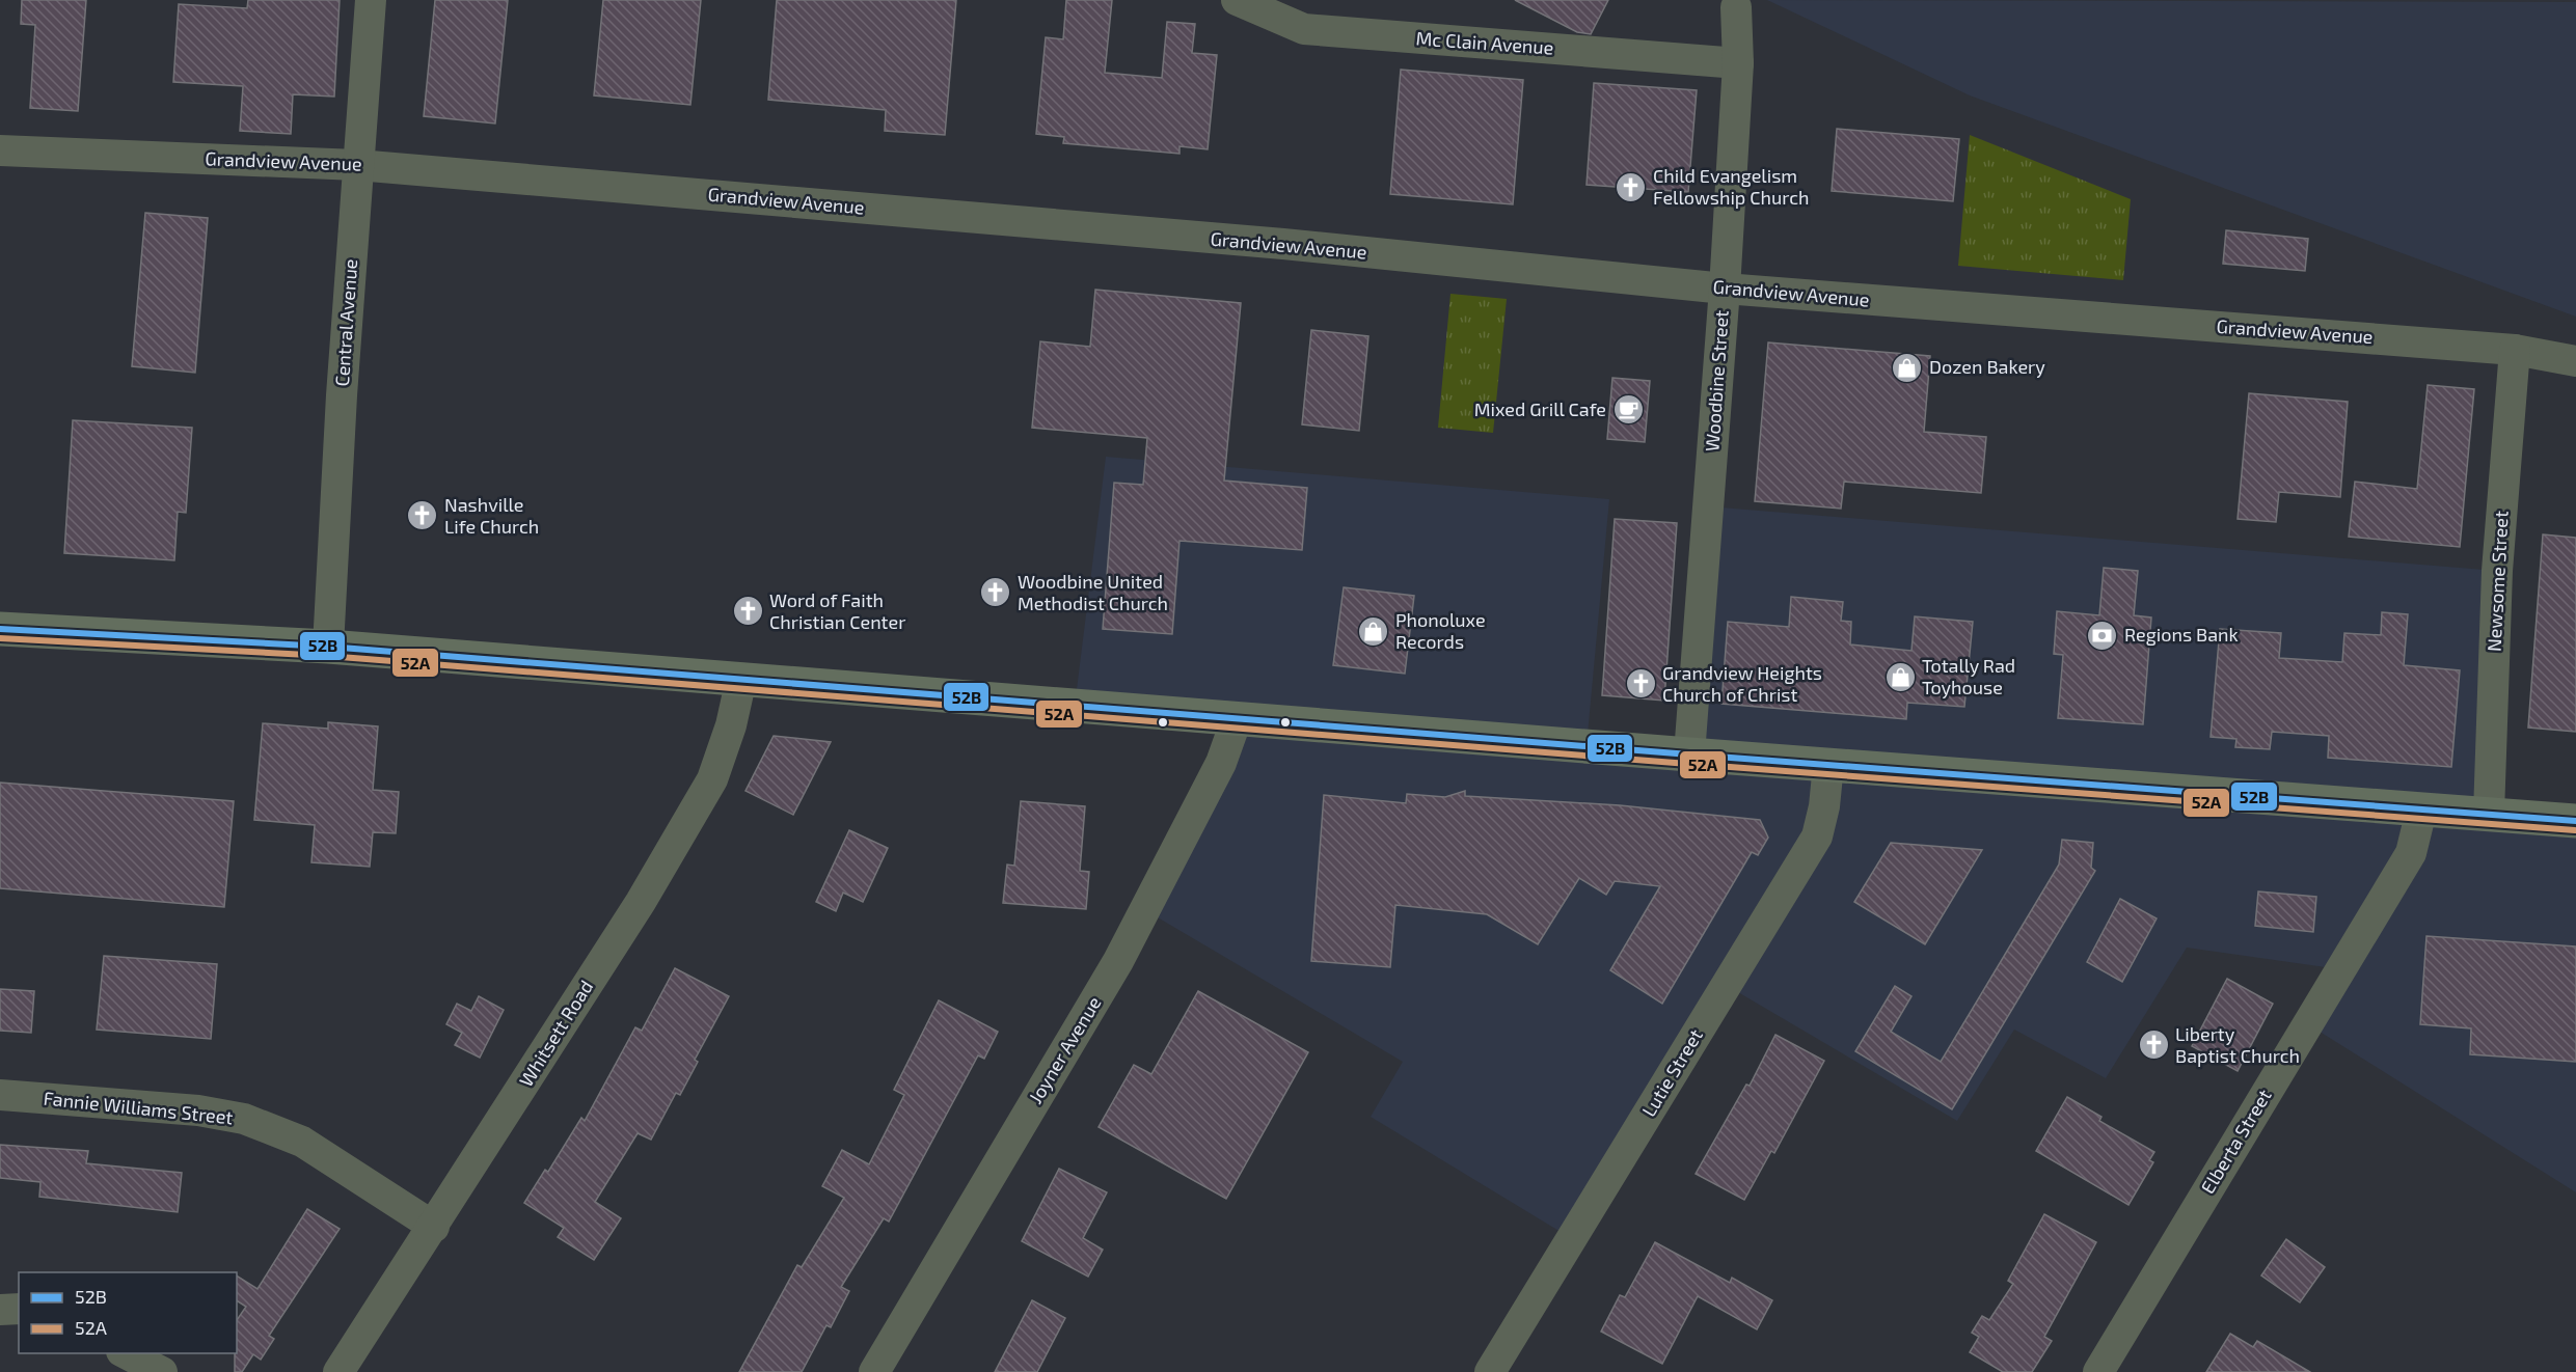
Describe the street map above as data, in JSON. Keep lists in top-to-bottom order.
{
  "streets": {
    "street": [
      "Mc Clain Avenue",
      "Grandview Avenue",
      "Central Avenue",
      "Woodbine Street",
      "Newsome Street",
      "Whitsett Road",
      "Joyner Avenue",
      "Lutie Street",
      "Fannie Williams Street",
      "Elberta Street"
    ]
  },
  "crossings": [
    ["Mc Clain Avenue", "Woodbine Street"],
    ["Grandview Avenue", "Central Avenue"],
    ["Grandview Avenue", "Woodbine Street"],
    ["Grandview Avenue", "Newsome Street"],
    ["Whitsett Road", "Fannie Williams Street"]
  ],
  "places": {
    "church": [
      "Child Evangelism Fellowship Church",
      "Nashville Life Church",
      "Woodbine United Methodist Church",
      "Word of Faith Christian Center",
      "Grandview Heights Church of Christ",
      "Liberty Baptist Church"
    ],
    "shop": ["Dozen Bakery", "Phonoluxe Records", "Totally Rad Toyhouse"],
    "cafe": ["Mixed Grill Cafe"],
    "bank": ["Regions Bank"]
  },
  "lines": ["transit line 52B", "transit line 52A"],
  "legend": ["52B", "52A"]
}
